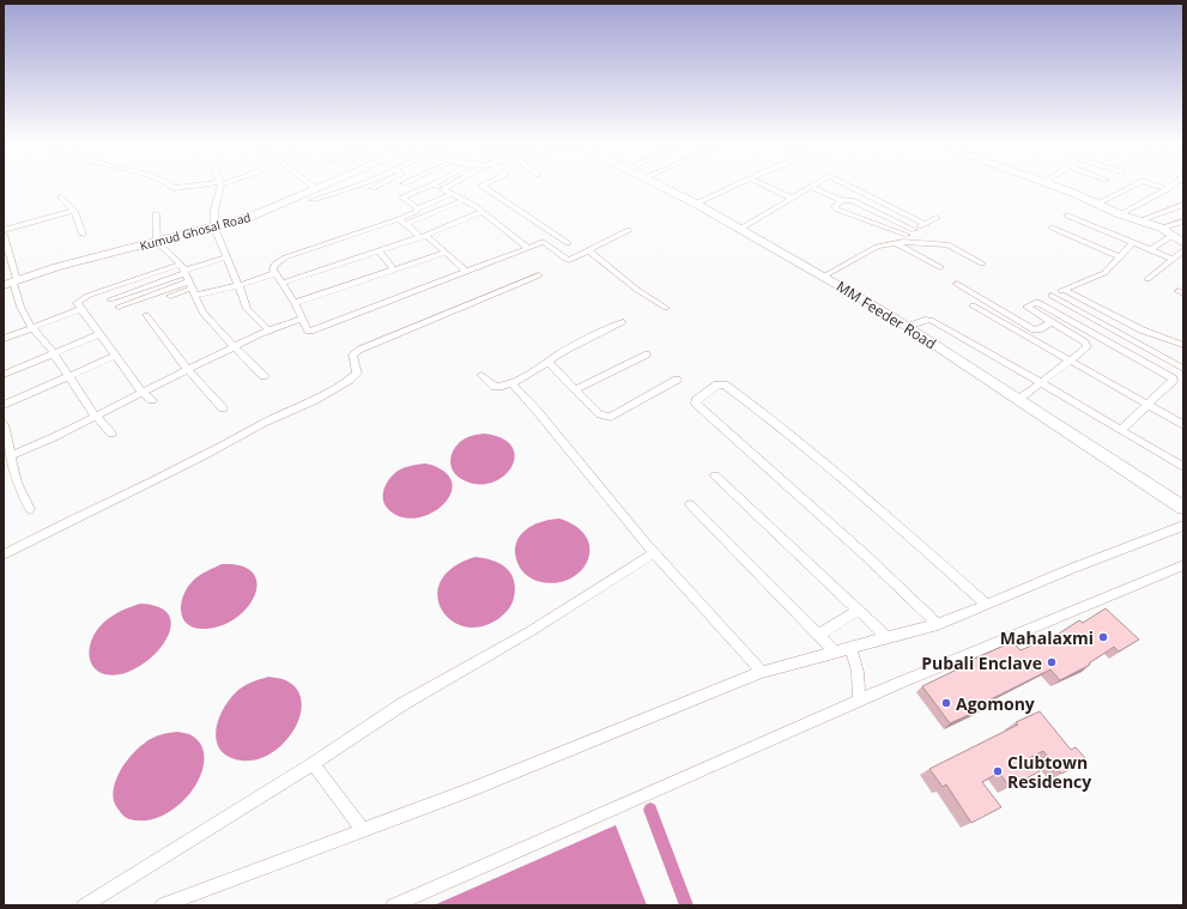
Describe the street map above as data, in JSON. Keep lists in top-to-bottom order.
{
  "streets": {
    "street": ["Kumud Ghosal Road", "MM Feeder Road"]
  },
  "places": [
    "Mahalaxmi",
    "Pubali Enclave",
    "Agomony",
    "Clubtown Residency"
  ]
}
